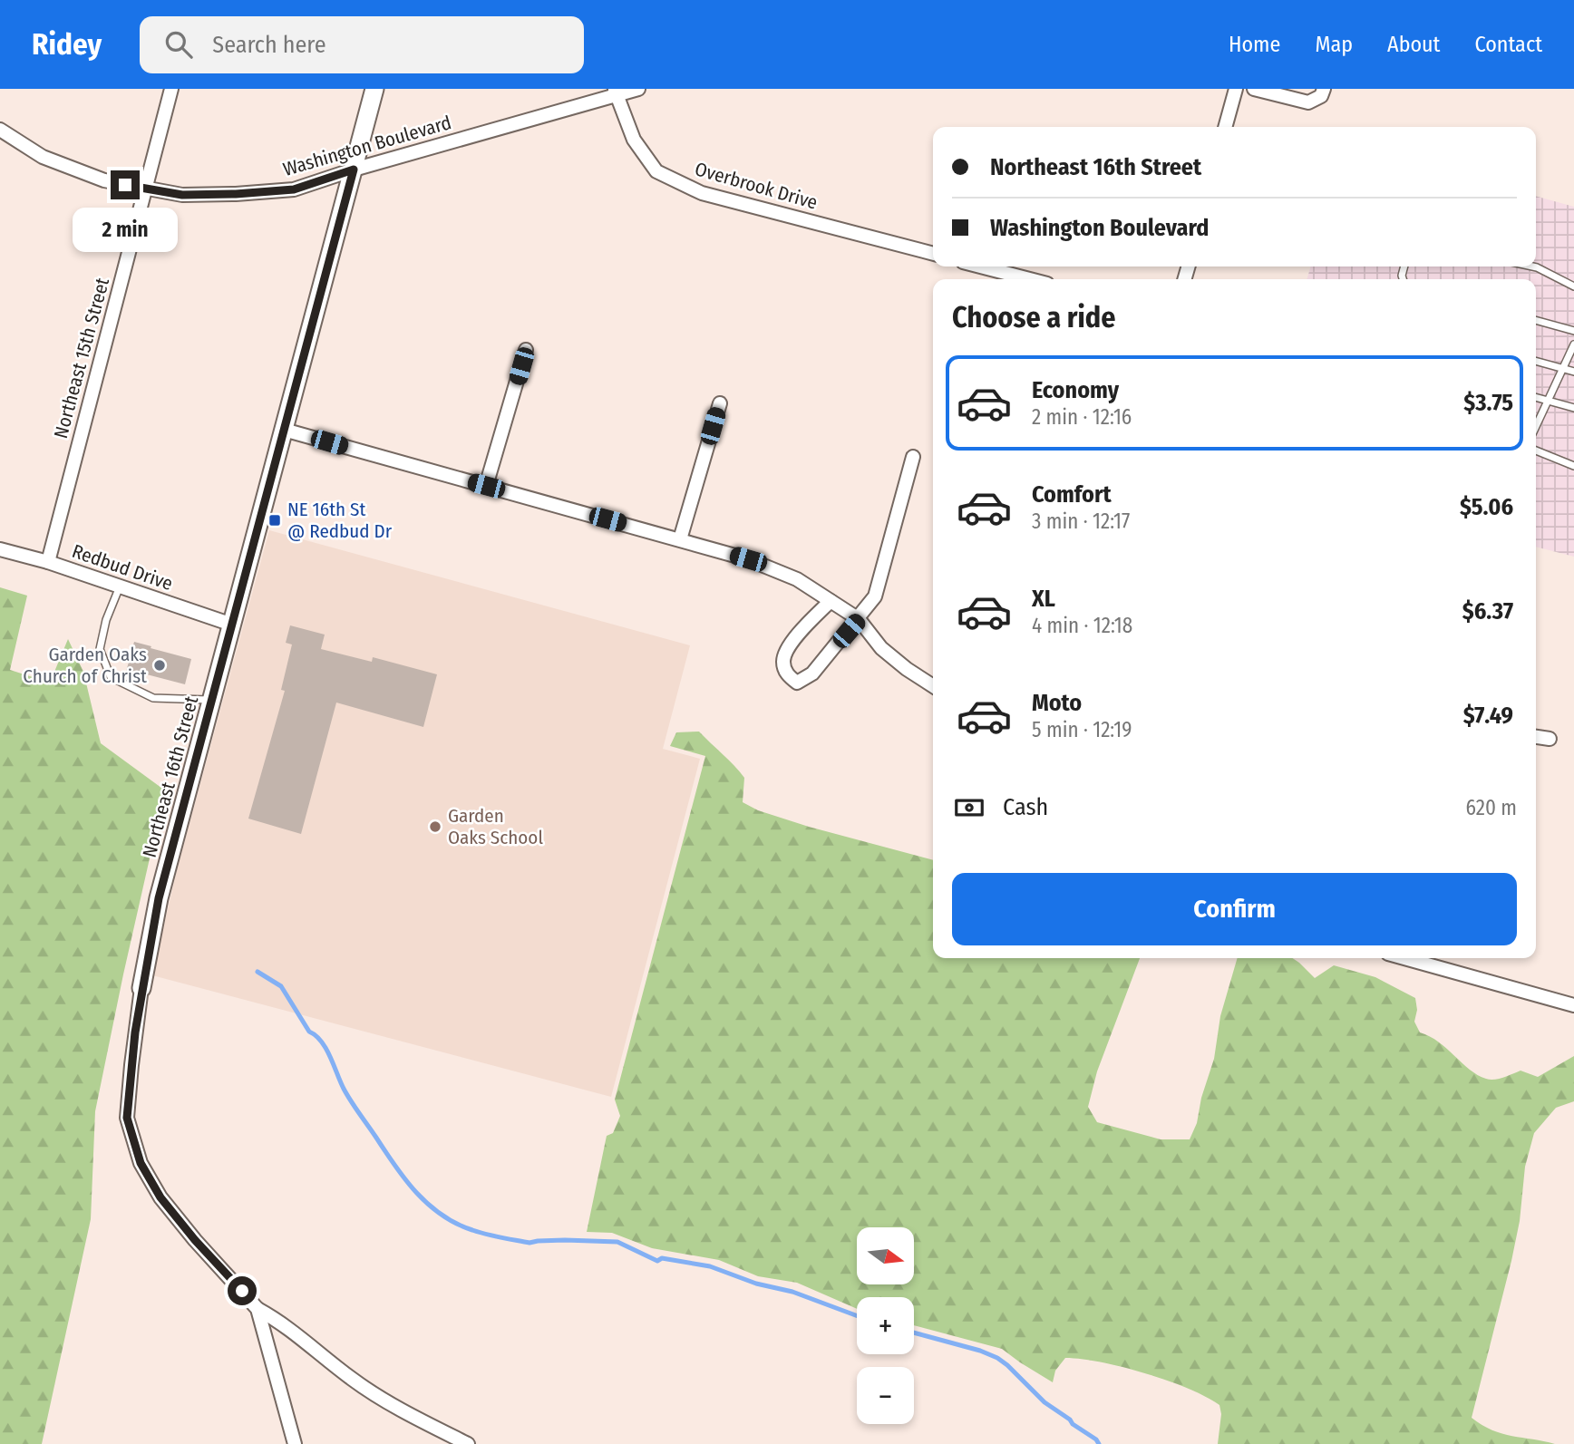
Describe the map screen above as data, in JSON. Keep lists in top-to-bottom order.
{
  "streets": {
    "street": [
      "Washington Boulevard",
      "Overbrook Drive",
      "Northeast 15th Street",
      "Redbud Drive",
      "Northeast 16th Street"
    ]
  },
  "crossings": [
    ["Washington Boulevard", "Overbrook Drive"],
    ["Washington Boulevard", "Northeast 15th Street"],
    ["Washington Boulevard", "Northeast 16th Street"],
    ["Northeast 15th Street", "Redbud Drive"],
    ["Redbud Drive", "Northeast 16th Street"]
  ],
  "places": {
    "transit": ["NE 16th St @ Redbud Dr"],
    "other": ["Garden Oaks Church of Christ", "Garden Oaks School"]
  },
  "north": "right",
  "page": {
    "header": "Ridey",
    "search": "Search here",
    "nav": [
      "Home",
      "Map",
      "About",
      "Contact"
    ],
    "banner": ["Northeast 16th Street", "Washington Boulevard"],
    "bubble": "2 min",
    "heading": "Choose a ride",
    "list": [
      {
        "name": "Economy",
        "note": "2 min · 12:16",
        "value": "$3.75"
      },
      {
        "name": "Comfort",
        "note": "3 min · 12:17",
        "value": "$5.06"
      },
      {
        "name": "XL",
        "note": "4 min · 12:18",
        "value": "$6.37"
      },
      {
        "name": "Moto",
        "note": "5 min · 12:19",
        "value": "$7.49"
      }
    ],
    "pay": ["Cash", "620 m"],
    "buttons": "Confirm",
    "map_buttons": ["+", "−"]
  }
}
